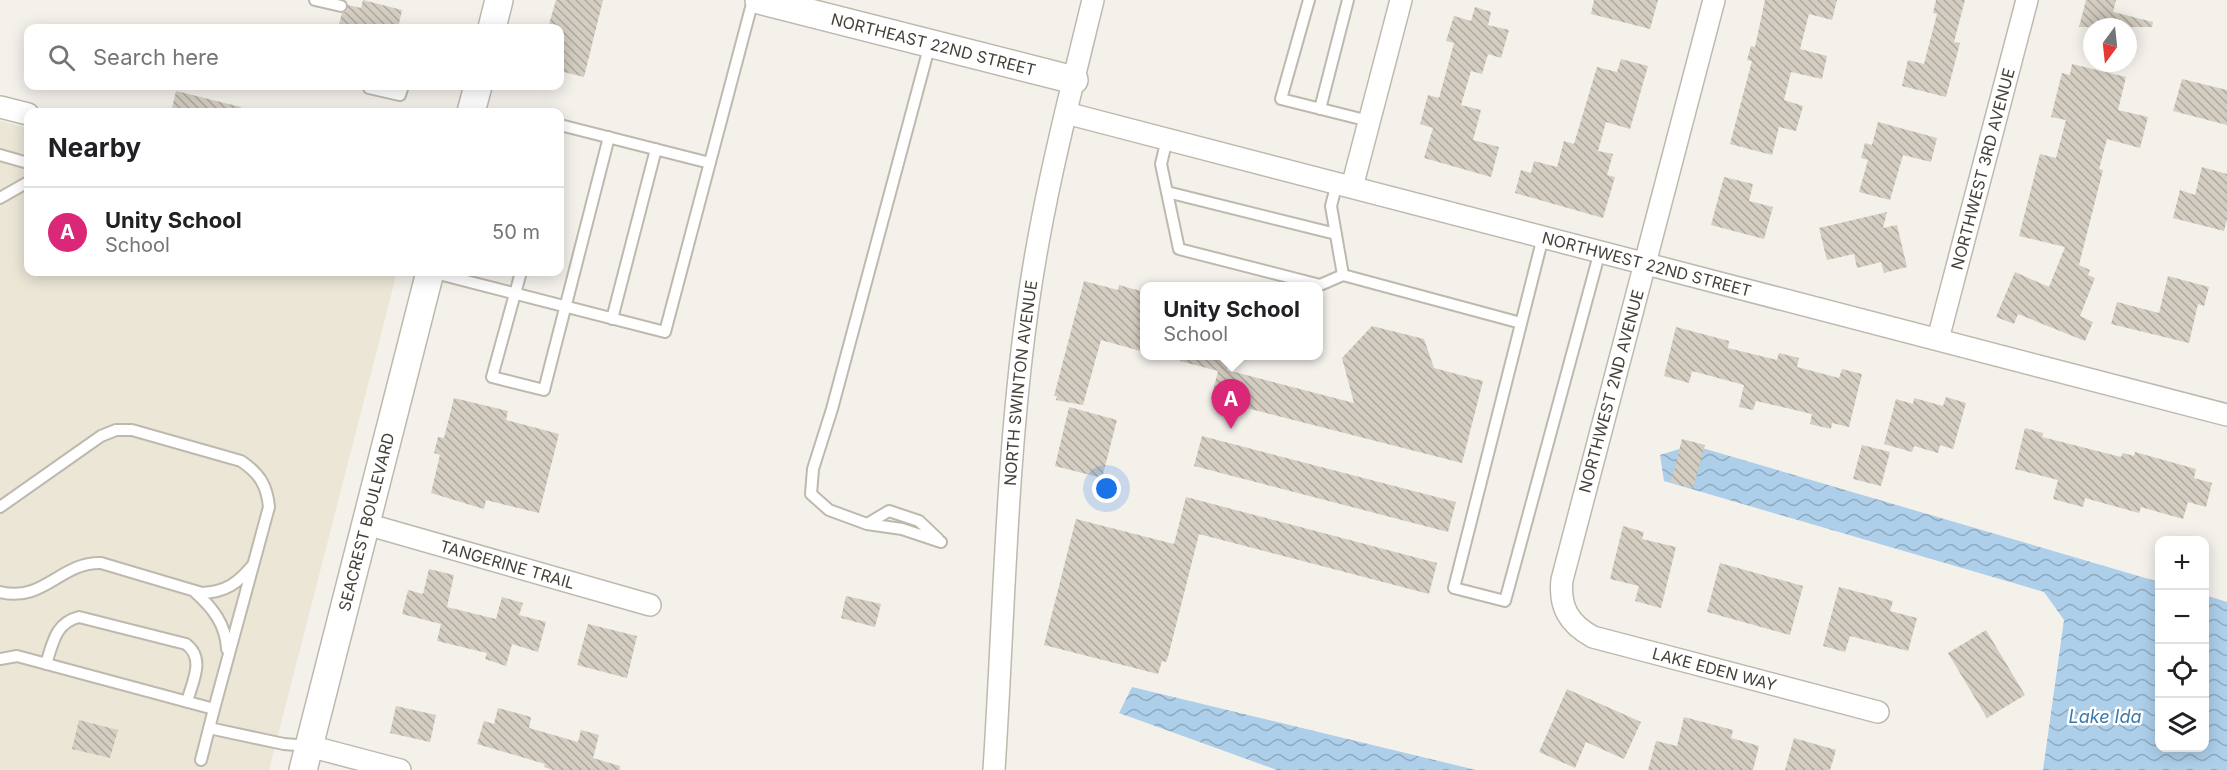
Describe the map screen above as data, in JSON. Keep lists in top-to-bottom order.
{
  "streets": {
    "street": [
      "NORTHEAST 22ND STREET",
      "NORTHWEST 3RD AVENUE",
      "NORTHWEST 22ND STREET",
      "NORTH SWINTON AVENUE",
      "NORTHWEST 2ND AVENUE",
      "SEACREST BOULEVARD",
      "TANGERINE TRAIL",
      "LAKE EDEN WAY"
    ]
  },
  "crossings": [
    ["NORTHEAST 22ND STREET", "NORTH SWINTON AVENUE"],
    ["NORTHWEST 3RD AVENUE", "NORTHWEST 22ND STREET"],
    ["NORTHWEST 22ND STREET", "NORTH SWINTON AVENUE"],
    ["NORTHWEST 22ND STREET", "NORTHWEST 2ND AVENUE"],
    ["NORTHWEST 2ND AVENUE", "LAKE EDEN WAY"],
    ["SEACREST BOULEVARD", "TANGERINE TRAIL"]
  ],
  "water": ["Lake Ida"],
  "north": "bottom",
  "page": {
    "search": "Search here",
    "heading": "Nearby",
    "list": [
      {
        "mark": "A",
        "name": "Unity School",
        "note": "School",
        "value": "50 m"
      }
    ],
    "popup": ["Unity School", "School"],
    "pins": "A",
    "map_buttons": ["+", "−"]
  }
}
